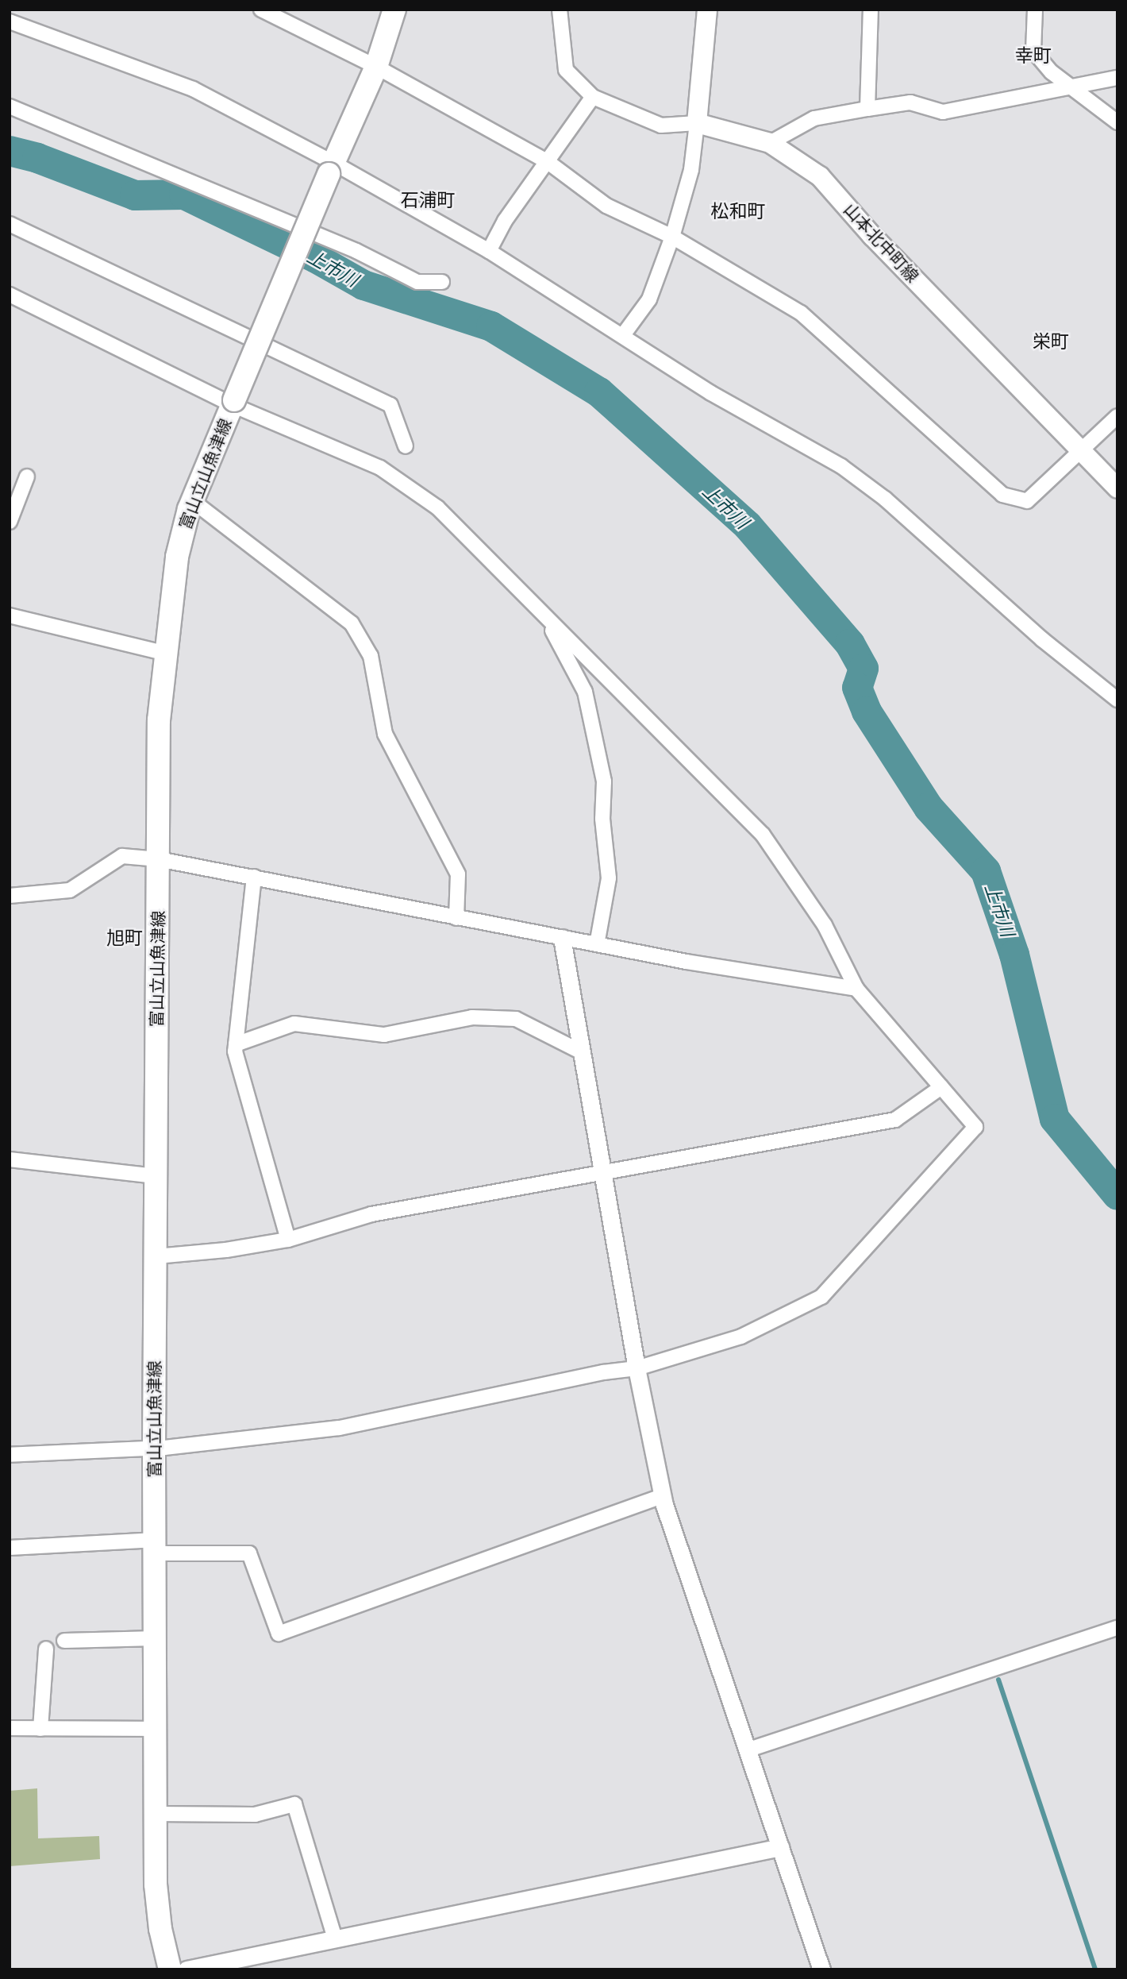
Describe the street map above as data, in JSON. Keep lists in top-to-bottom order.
{
  "streets": {
    "main road": ["山本北中町線", "富山立山魚津線"]
  },
  "districts": [
    "幸町",
    "石浦町",
    "松和町",
    "栄町",
    "旭町"
  ],
  "water": ["上市川"]
}
